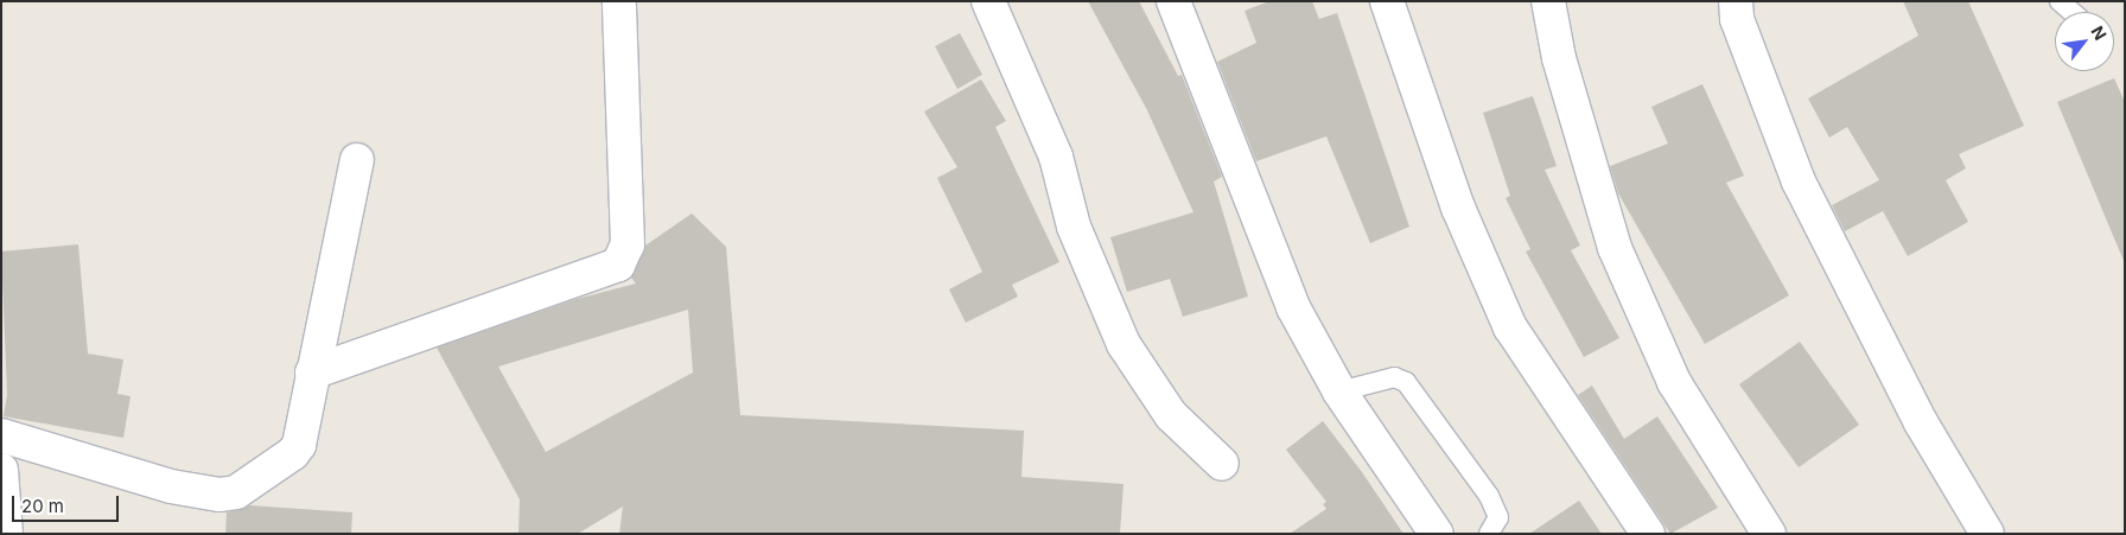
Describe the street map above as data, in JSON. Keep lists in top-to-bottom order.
{
  "scale_bar": "20 m",
  "north": "top right"
}
